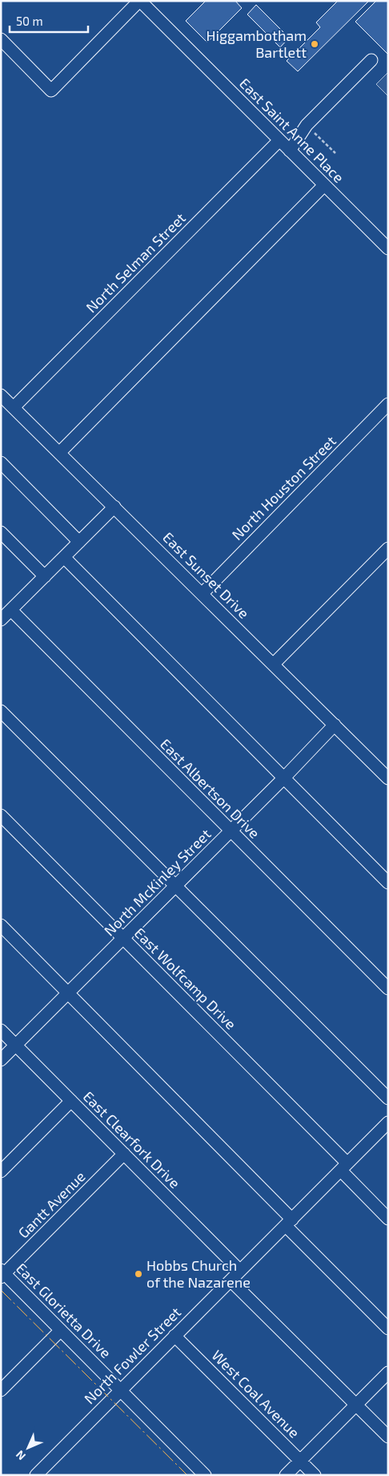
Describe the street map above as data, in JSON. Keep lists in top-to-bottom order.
{
  "streets": {
    "street": [
      "East Saint Anne Place",
      "North Selman Street",
      "North Houston Street",
      "East Sunset Drive",
      "East Albertson Drive",
      "North McKinley Street",
      "East Wolfcamp Drive",
      "East Clearfork Drive",
      "Gantt Avenue",
      "East Glorietta Drive",
      "North Fowler Street",
      "West Coal Avenue"
    ]
  },
  "crossings": [
    ["East Saint Anne Place", "North Selman Street"],
    ["North Selman Street", "East Sunset Drive"],
    ["North Houston Street", "East Sunset Drive"],
    ["East Sunset Drive", "North McKinley Street"],
    ["East Albertson Drive", "North McKinley Street"],
    ["North McKinley Street", "East Wolfcamp Drive"],
    ["North McKinley Street", "East Clearfork Drive"],
    ["East Wolfcamp Drive", "North Fowler Street"],
    ["East Clearfork Drive", "Gantt Avenue"],
    ["East Clearfork Drive", "North Fowler Street"],
    ["Gantt Avenue", "East Glorietta Drive"],
    ["East Glorietta Drive", "North Fowler Street"],
    ["North Fowler Street", "West Coal Avenue"]
  ],
  "places": ["Higgambotham Bartlett", "Hobbs Church of the Nazarene"],
  "scale_bar": "50 m",
  "north": "bottom left"
}
